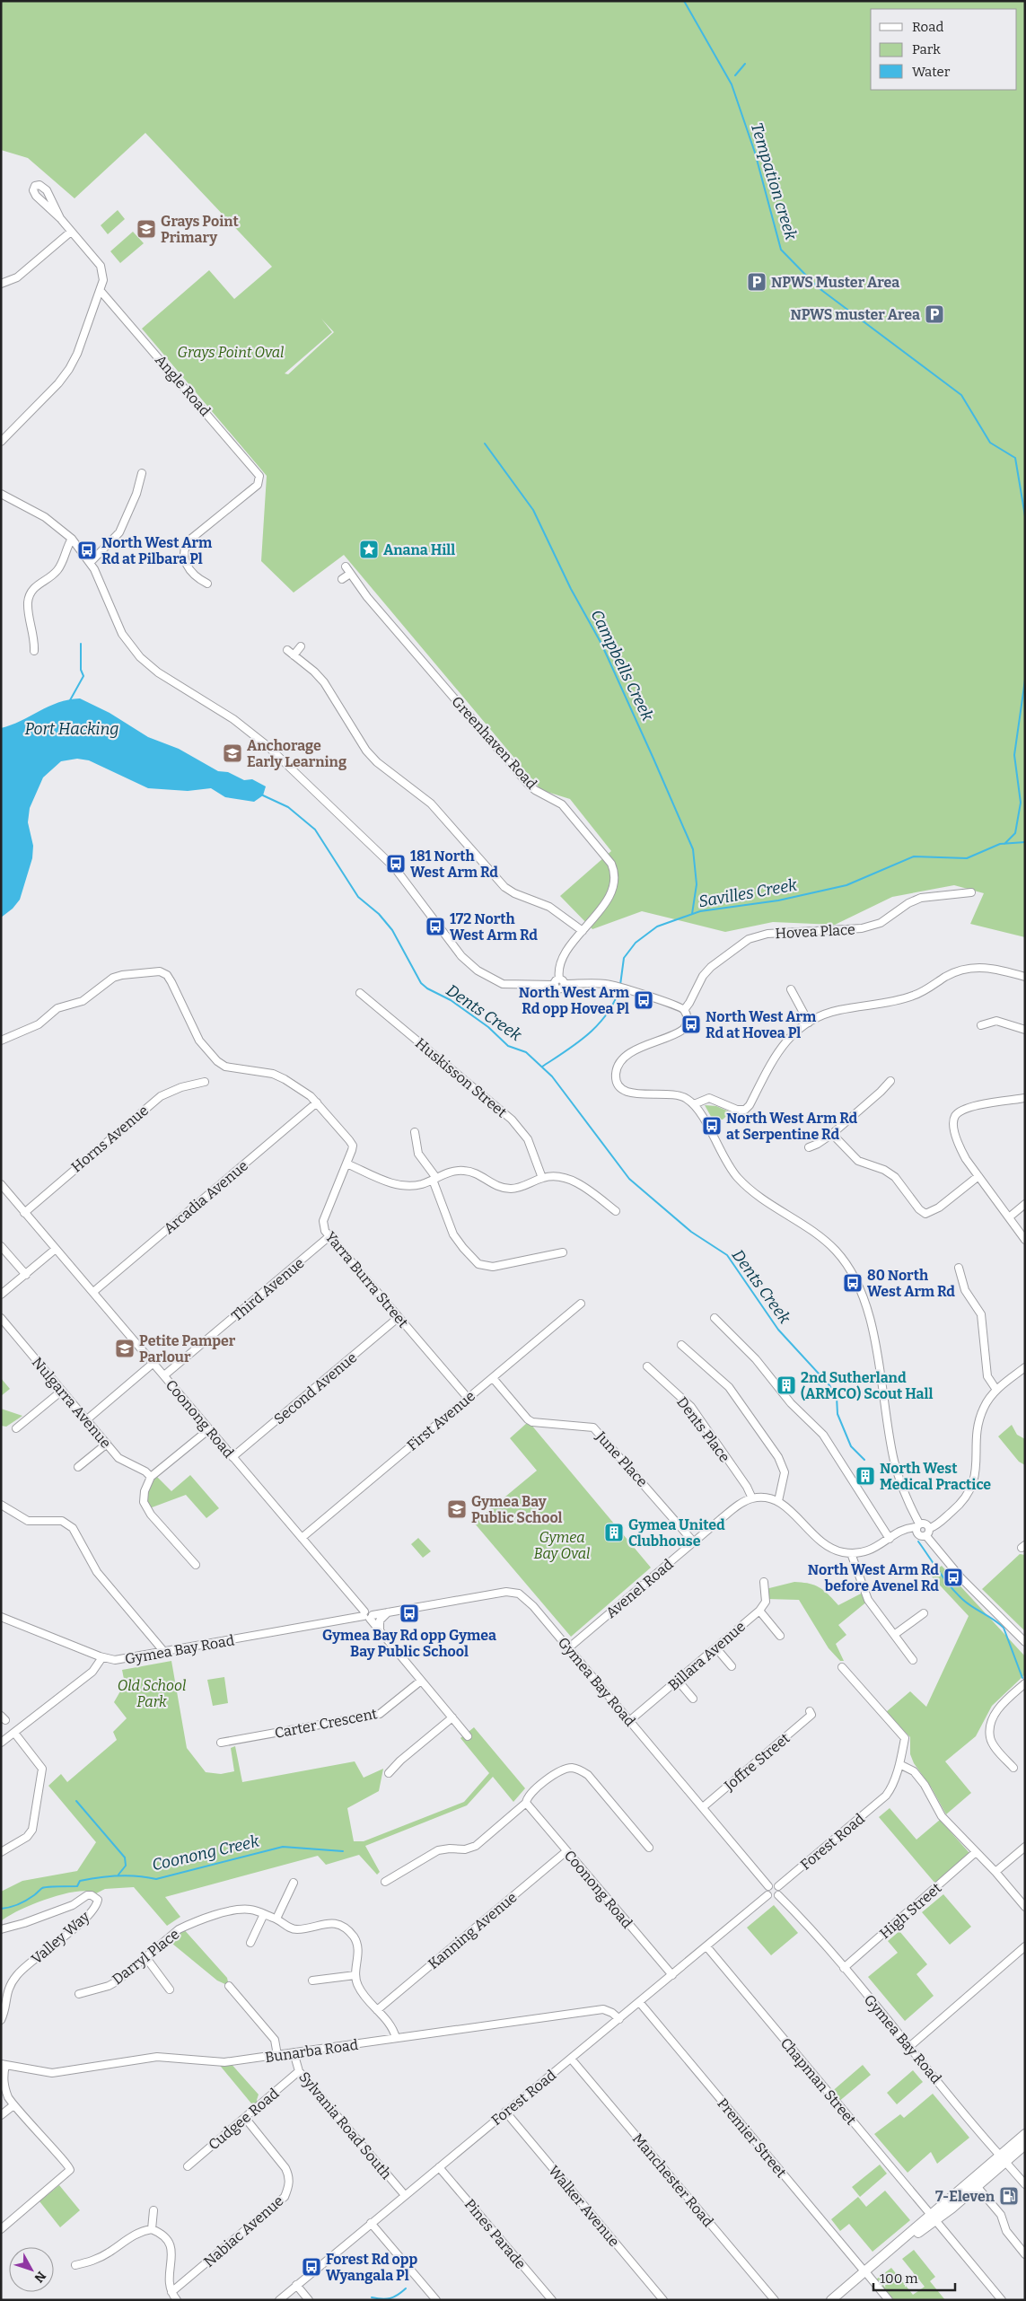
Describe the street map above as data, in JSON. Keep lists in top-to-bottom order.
{
  "streets": {
    "street": [
      "Angle Road",
      "Greenhaven Road",
      "Hovea Place",
      "Huskisson Street",
      "Horns Avenue",
      "Arcadia Avenue",
      "Yarra Burra Street",
      "Third Avenue",
      "Second Avenue",
      "Nulgarra Avenue",
      "Coonong Road",
      "First Avenue",
      "Dents Place",
      "June Place",
      "Avenel Road",
      "Gymea Bay Road",
      "Billara Avenue",
      "Carter Crescent",
      "Joffre Street",
      "Forest Road",
      "High Street",
      "Kanning Avenue",
      "Valley Way",
      "Darryl Place",
      "Bunarba Road",
      "Chapman Street",
      "Cudgee Road",
      "Sylvania Road South",
      "Premier Street",
      "Manchester Road",
      "Walker Avenue",
      "Nabiac Avenue",
      "Pines Parade"
    ]
  },
  "crossings": [
    ["Horns Avenue", "Coonong Road"],
    ["Arcadia Avenue", "Yarra Burra Street"],
    ["Arcadia Avenue", "Coonong Road"],
    ["Yarra Burra Street", "Third Avenue"],
    ["Yarra Burra Street", "Second Avenue"],
    ["Yarra Burra Street", "First Avenue"],
    ["Third Avenue", "Coonong Road"],
    ["Second Avenue", "Coonong Road"],
    ["Coonong Road", "First Avenue"],
    ["Coonong Road", "Gymea Bay Road"],
    ["Coonong Road", "Carter Crescent"],
    ["Coonong Road", "Forest Road"],
    ["Coonong Road", "Kanning Avenue"],
    ["First Avenue", "June Place"],
    ["Dents Place", "Avenel Road"],
    ["June Place", "Avenel Road"],
    ["Avenel Road", "Gymea Bay Road"],
    ["Gymea Bay Road", "Billara Avenue"],
    ["Gymea Bay Road", "Joffre Street"],
    ["Gymea Bay Road", "Forest Road"],
    ["Gymea Bay Road", "High Street"],
    ["Forest Road", "Bunarba Road"],
    ["Forest Road", "Chapman Street"],
    ["Forest Road", "Sylvania Road South"],
    ["Forest Road", "Premier Street"],
    ["Forest Road", "Manchester Road"],
    ["Forest Road", "Walker Avenue"],
    ["Forest Road", "Pines Parade"],
    ["Bunarba Road", "Sylvania Road South"],
    ["Cudgee Road", "Sylvania Road South"],
    ["Cudgee Road", "Nabiac Avenue"]
  ],
  "water": [
    "Tempation creek",
    "Campbells Creek",
    "Port Hacking",
    "Savilles Creek",
    "Dents Creek",
    "Coonong Creek"
  ],
  "parks": ["Grays Point Oval", "Gymea Bay Oval", "Old School Park"],
  "places": {
    "school or university": [
      "Grays Point Primary",
      "Anchorage Early Learning",
      "Petite Pamper Parlour",
      "Gymea Bay Public School"
    ],
    "parking": ["NPWS Muster Area", "NPWS muster Area"],
    "place": ["Anana Hill"],
    "bus stop": [
      "North West Arm Rd at Pilbara Pl",
      "181 North West Arm Rd",
      "172 North West Arm Rd",
      "North West Arm Rd opp Hovea Pl",
      "North West Arm Rd at Hovea Pl",
      "North West Arm Rd at Serpentine Rd",
      "80 North West Arm Rd",
      "North West Arm Rd before Avenel Rd",
      "Gymea Bay Rd opp Gymea Bay Public School",
      "Forest Rd opp Wyangala Pl"
    ],
    "building": ["2nd Sutherland (ARMCO) Scout Hall", "North West Medical Practice", "Gymea United Clubhouse"],
    "fuel station": ["7-Eleven"]
  },
  "legend": ["Road", "Park", "Water"],
  "scale_bar": "100 m",
  "north": "bottom right"
}
